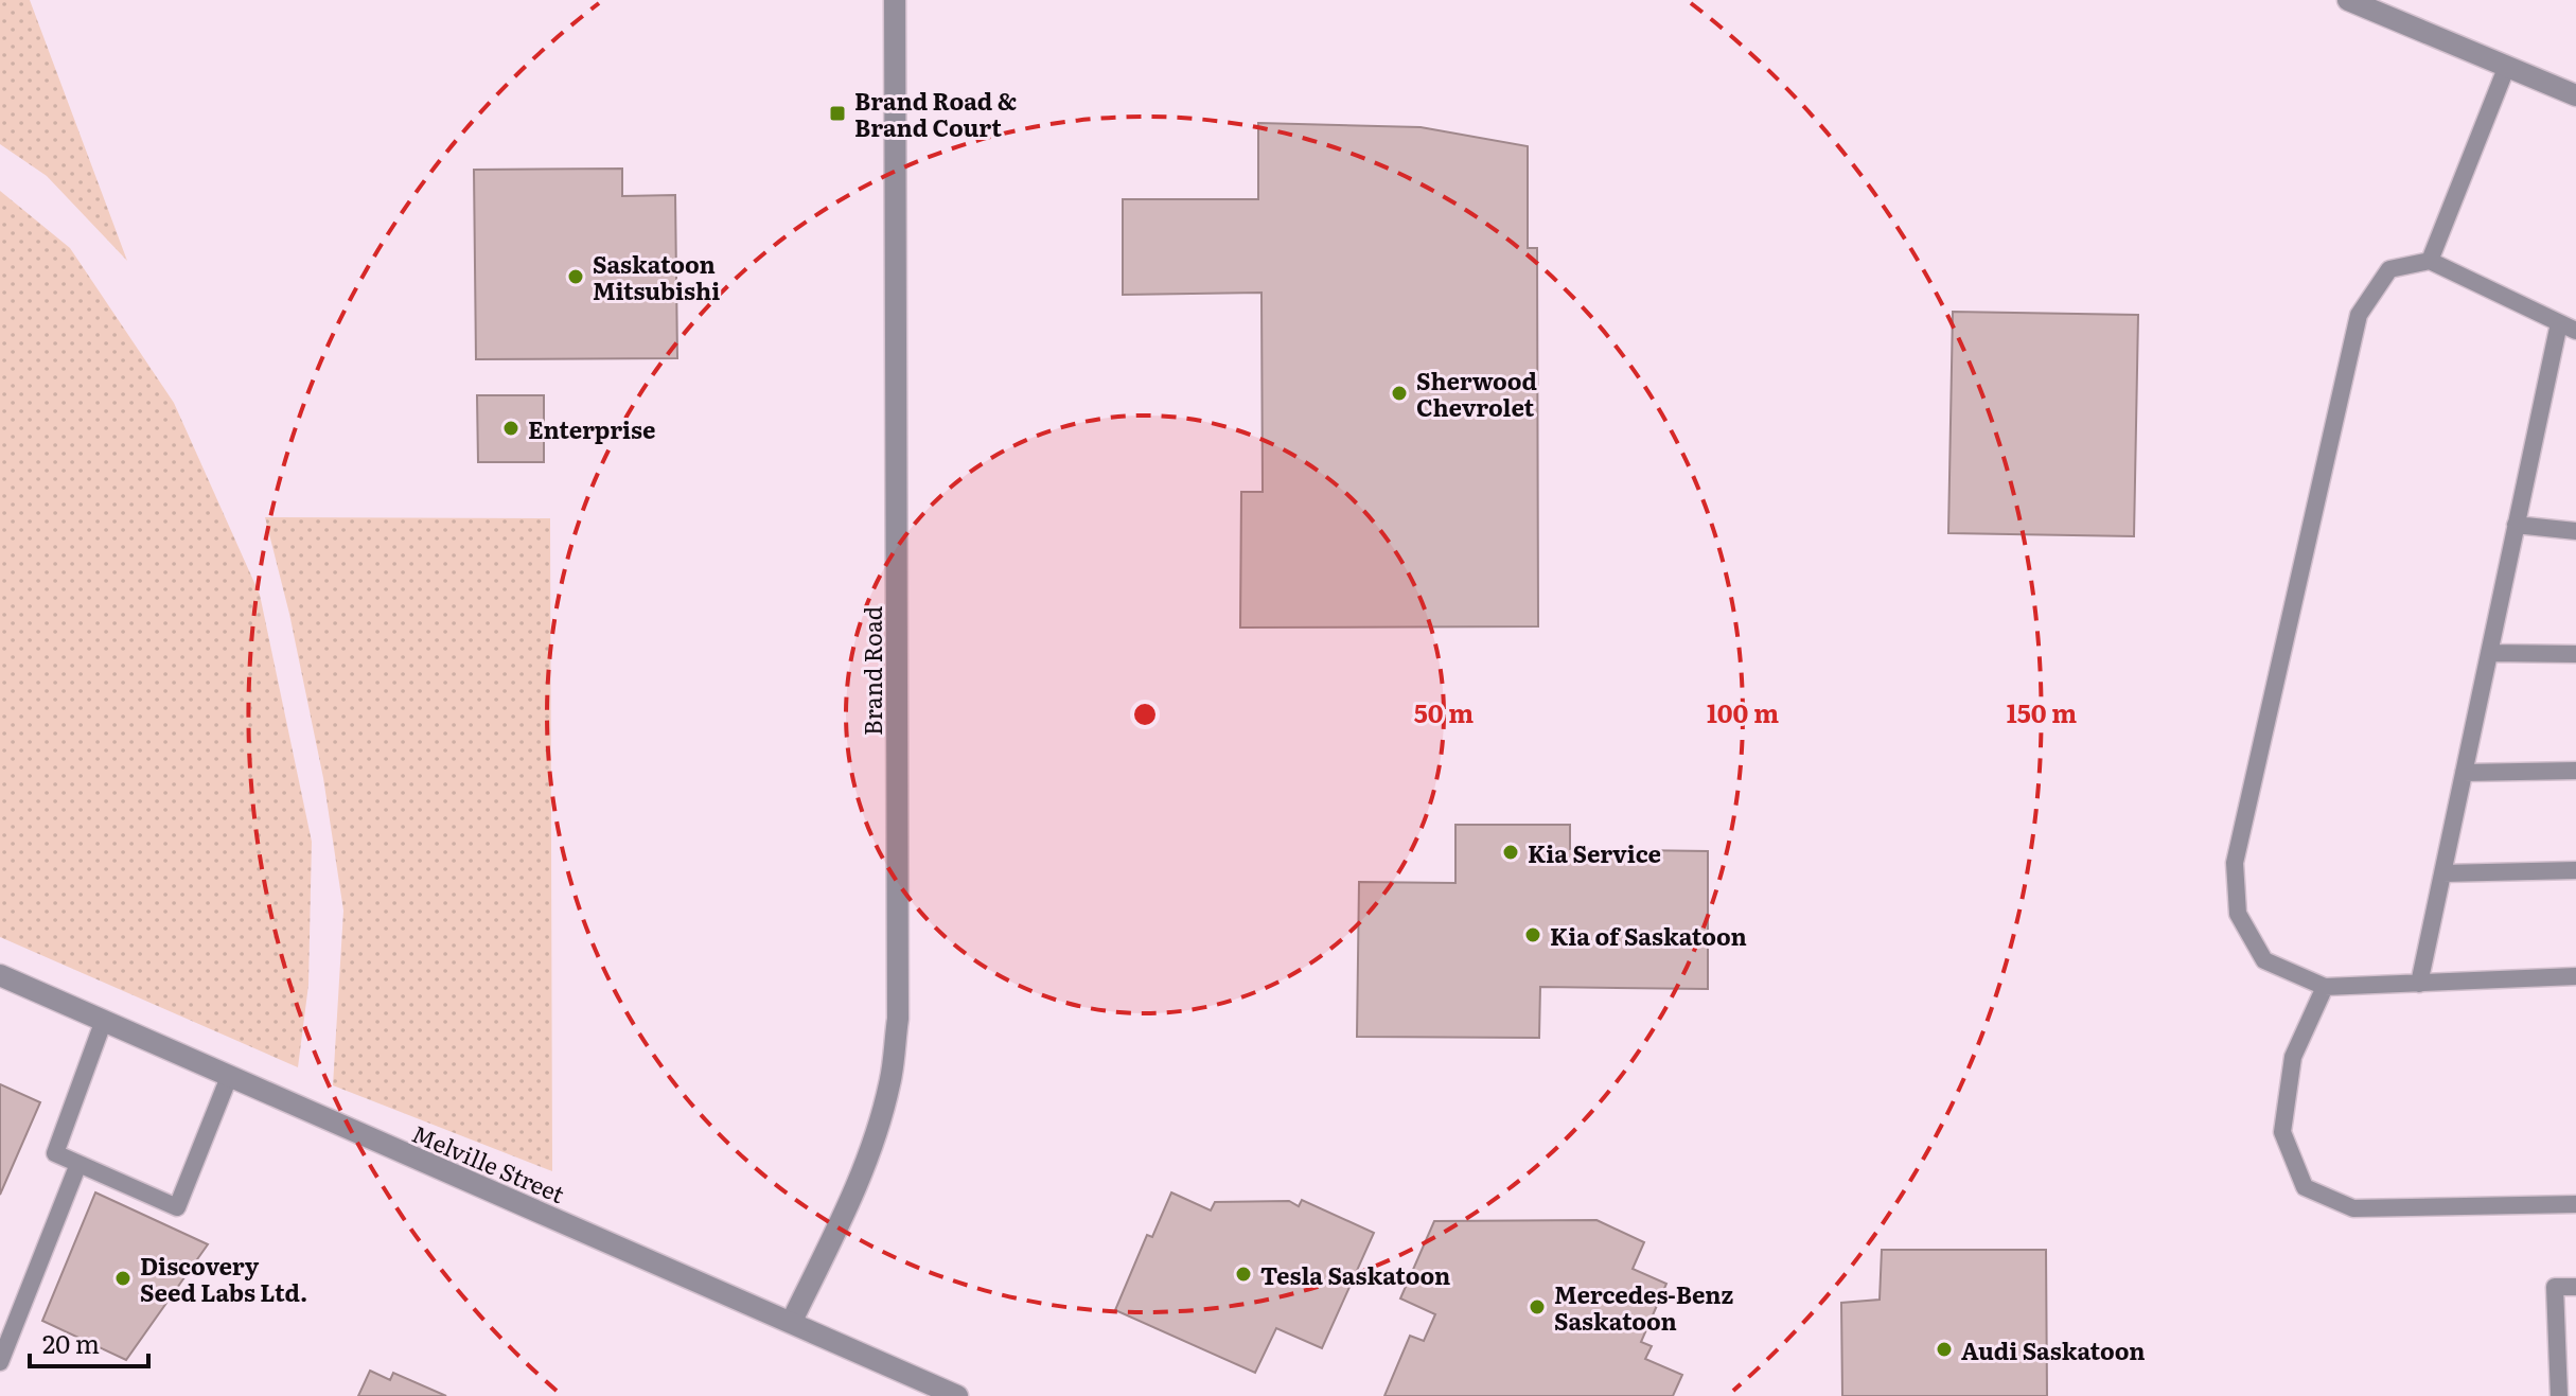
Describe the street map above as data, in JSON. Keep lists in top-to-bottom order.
{
  "streets": {
    "street": ["Brand Road", "Melville Street"]
  },
  "crossings": [
    ["Brand Road", "Melville Street"]
  ],
  "places": {
    "transit": ["Brand Road & Brand Court"],
    "other": [
      "Saskatoon Mitsubishi",
      "Sherwood Chevrolet",
      "Enterprise",
      "Kia Service",
      "Kia of Saskatoon",
      "Tesla Saskatoon",
      "Discovery Seed Labs Ltd.",
      "Mercedes-Benz Saskatoon",
      "Audi Saskatoon"
    ]
  },
  "scale_bar": "20 m",
  "rings": ["50 m", "100 m", "150 m"]
}
